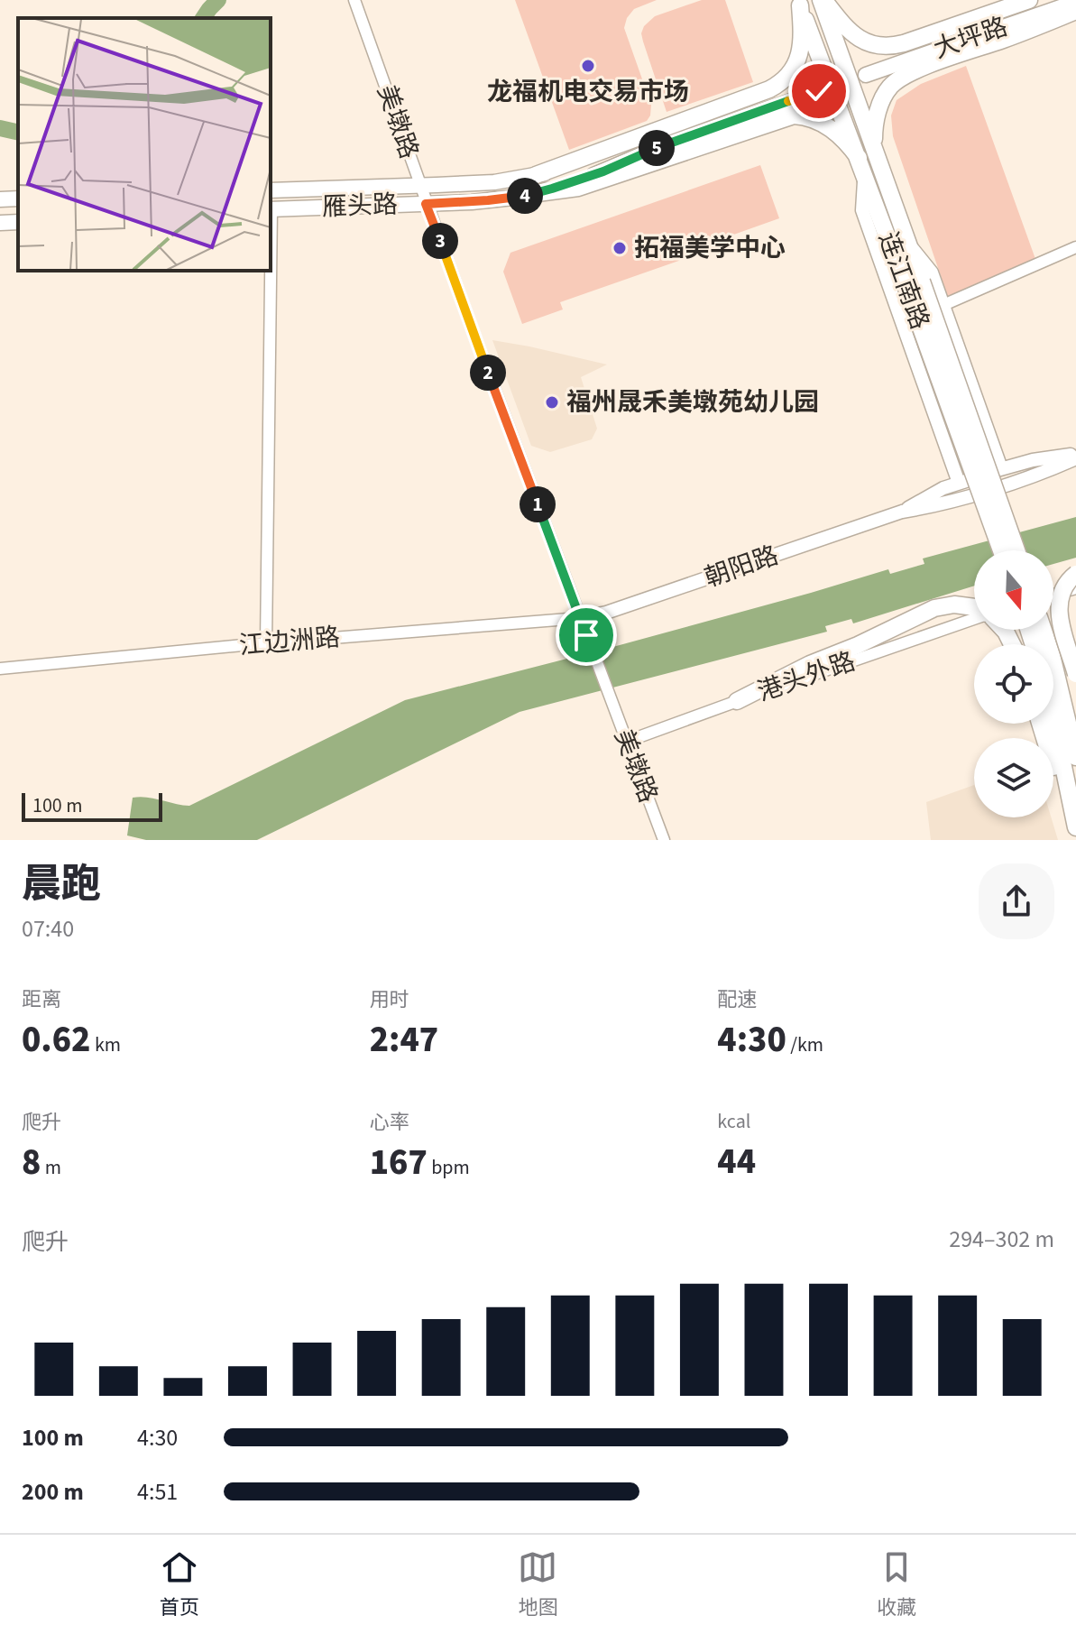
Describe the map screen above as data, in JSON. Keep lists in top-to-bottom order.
{
  "streets": {
    "highway": ["连江南路"],
    "main road": ["大坪路", "雁头路", "朝阳路"],
    "street": ["美墩路", "江边洲路", "港头外路"]
  },
  "crossings": [
    ["美墩路", "雁头路"],
    ["美墩路", "朝阳路"],
    ["美墩路", "江边洲路"],
    ["美墩路", "港头外路"],
    ["朝阳路", "江边洲路"]
  ],
  "places": ["龙福机电交易市场", "拓福美学中心", "福州晟禾美墩苑幼儿园"],
  "scale_bar": "100 m",
  "north": "bottom",
  "page": {
    "pins": [
      "5",
      "4",
      "3",
      "2",
      "1"
    ],
    "scale": "100 m",
    "heading": ["晨跑", "07:40"],
    "stats": [
      ["距离", "0.62 km"],
      ["用时", "2:47"],
      ["配速", "4:30 /km"],
      ["爬升", "8 m"],
      ["心率", "167 bpm"],
      ["kcal", "44"]
    ],
    "chart": ["爬升", "294–302 m"],
    "list": [
      {
        "name": "100 m",
        "note": "4:30"
      },
      {
        "name": "200 m",
        "note": "4:51"
      }
    ],
    "tabs": ["首页", "地图", "收藏"]
  }
}
